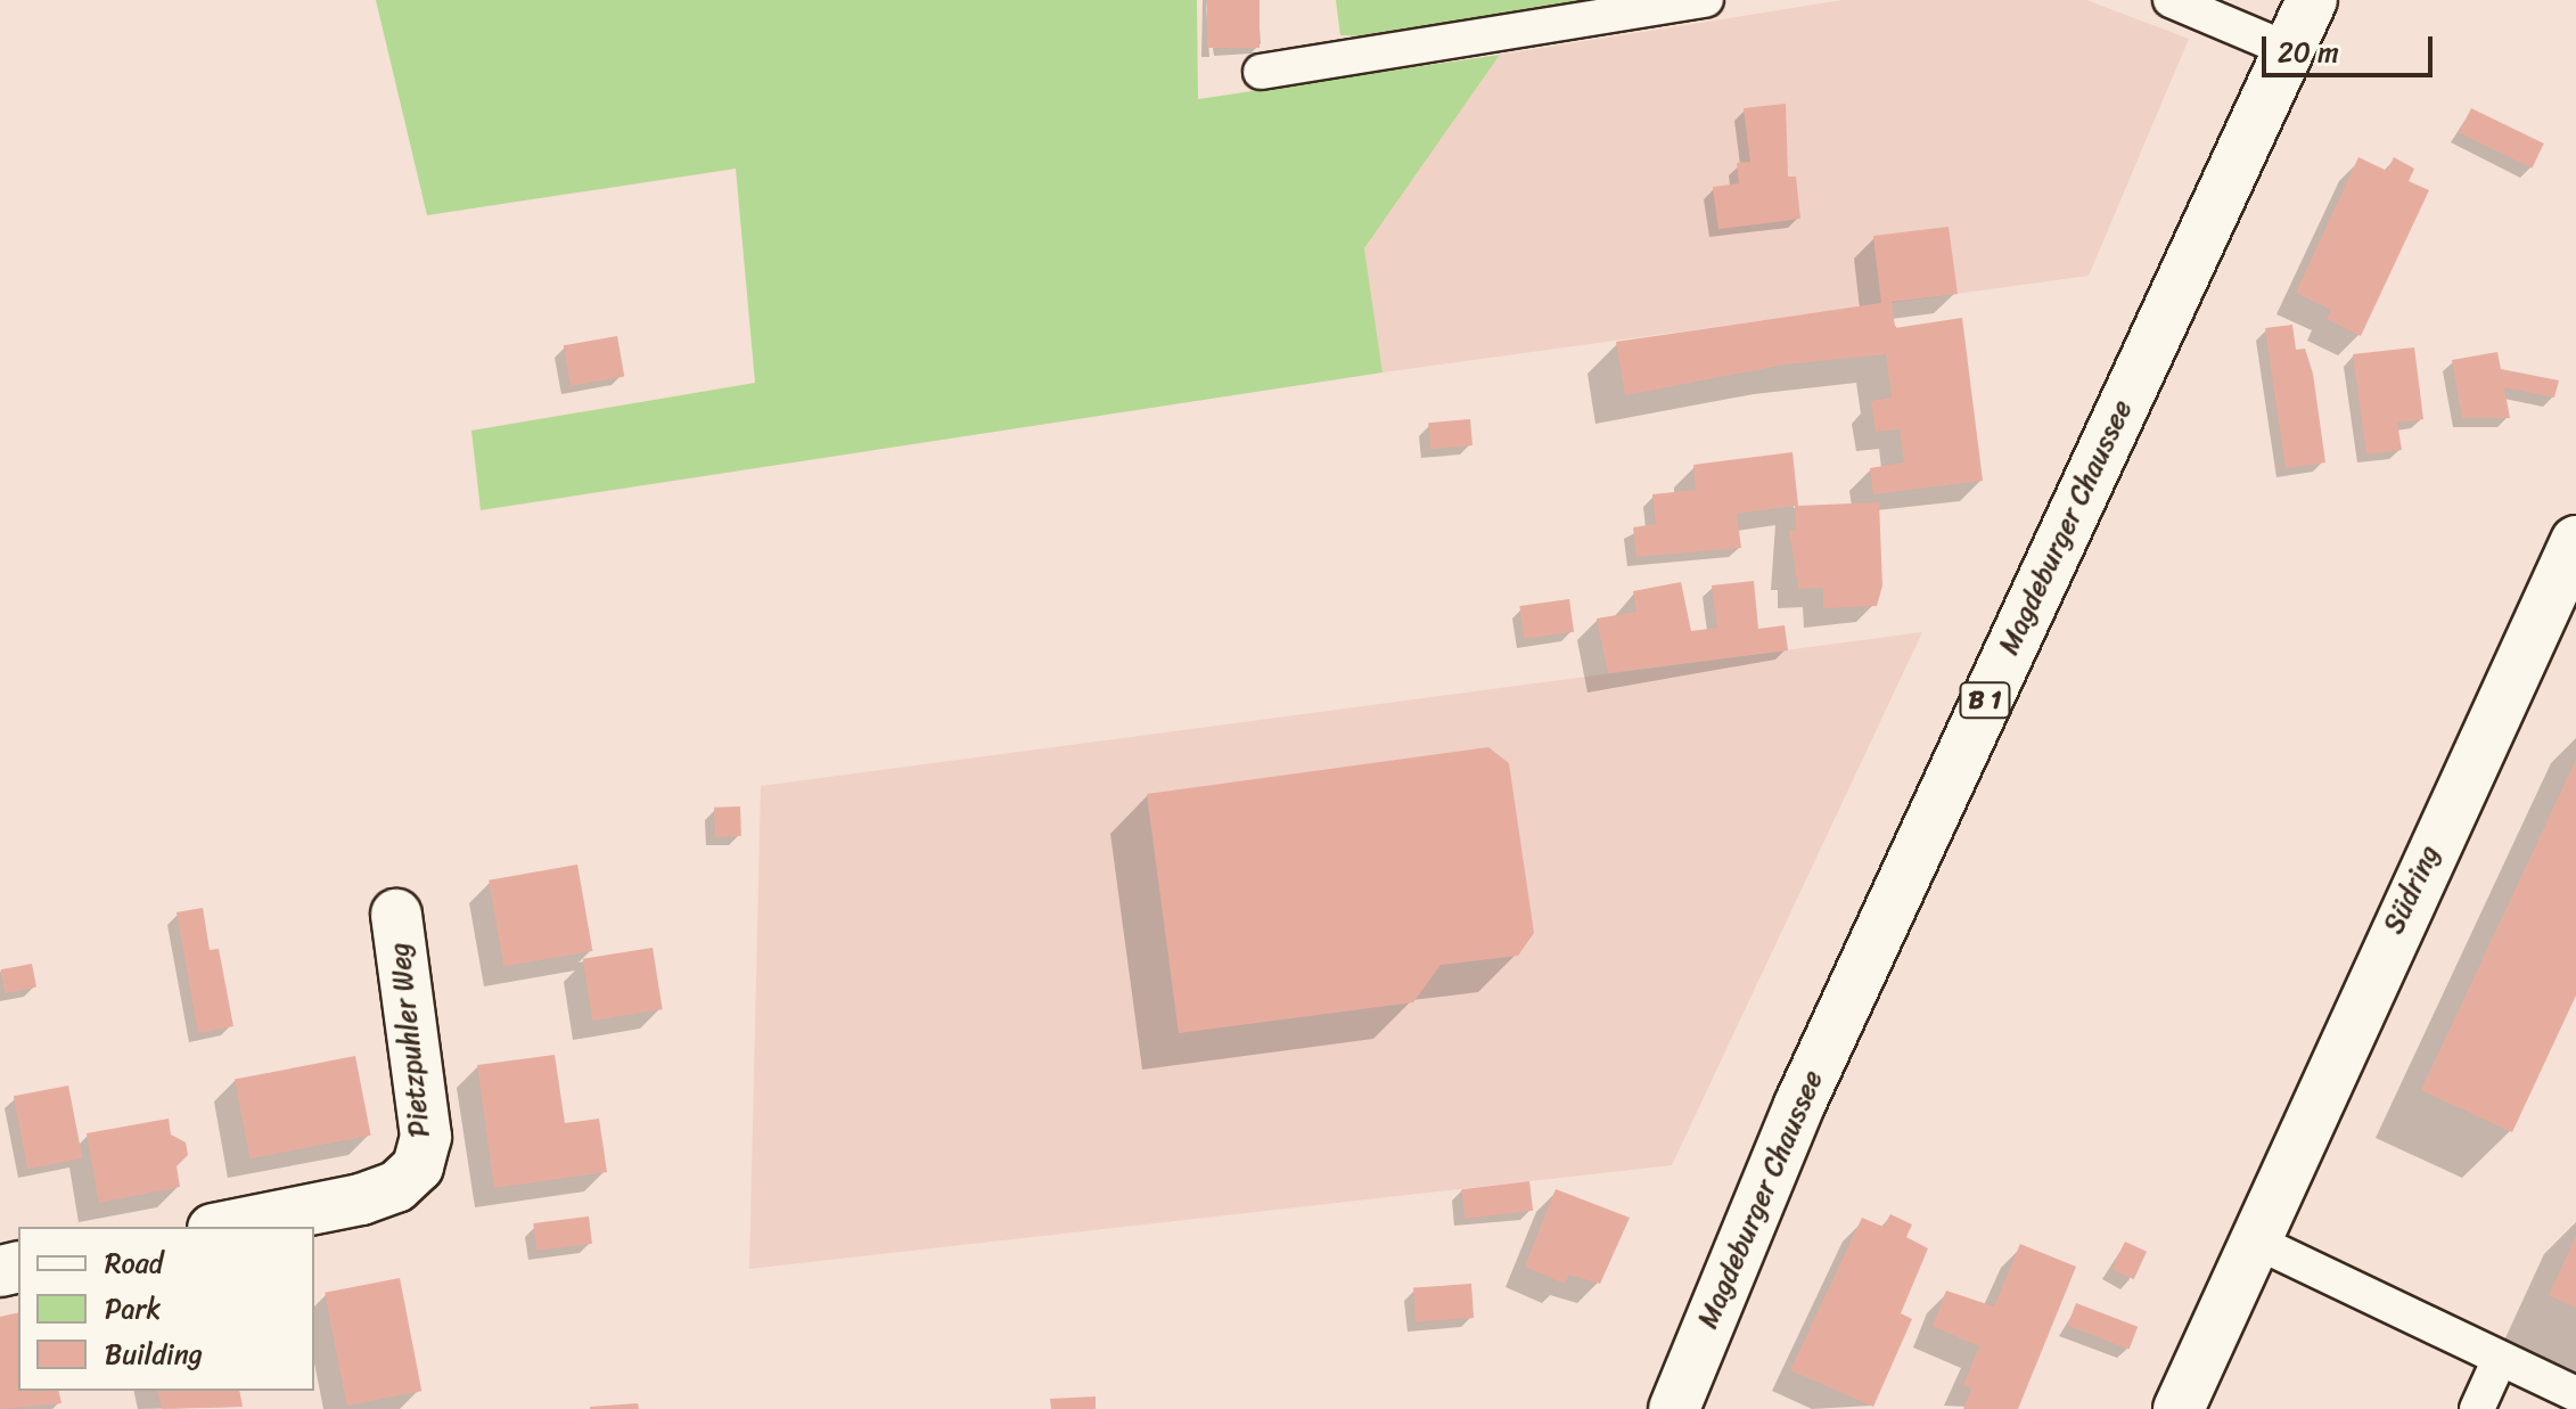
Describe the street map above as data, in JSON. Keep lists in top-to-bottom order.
{
  "streets": {
    "main road": [
      "Magdeburger Chaussee",
      "B 1",
      "Südring",
      "Pietzpuhler Weg"
    ]
  },
  "legend": ["Road", "Park", "Building"],
  "scale_bar": "20 m"
}
